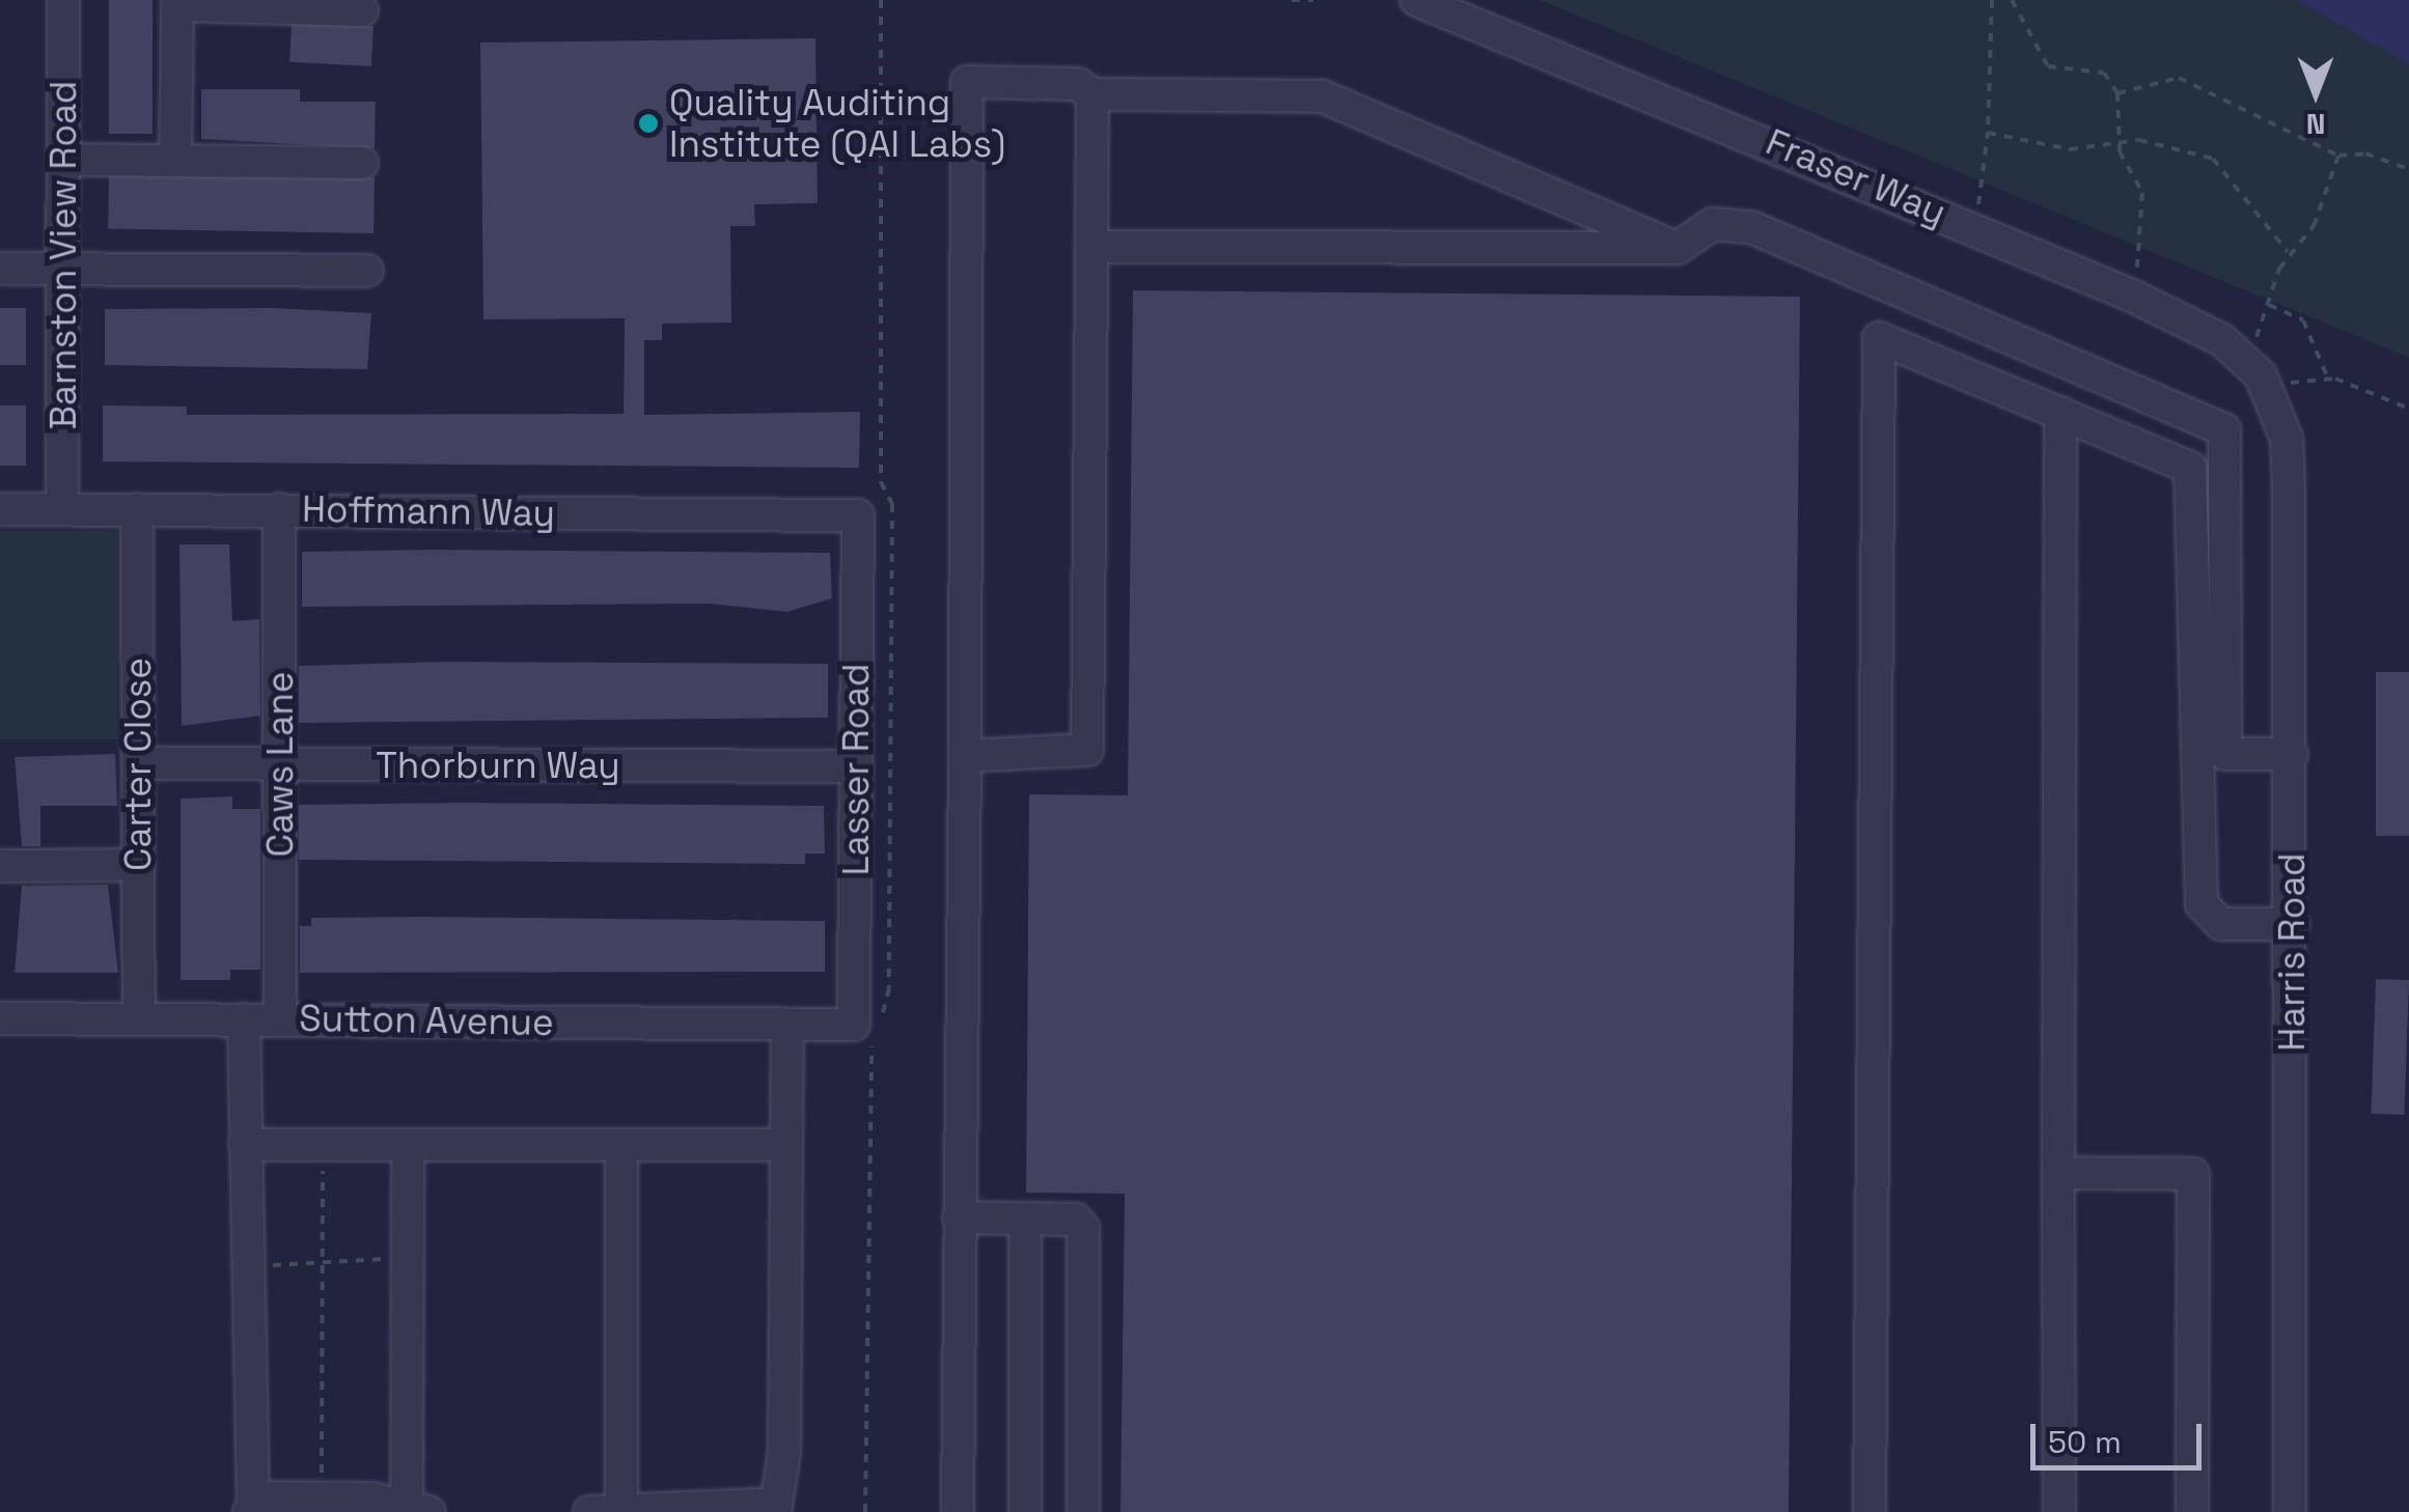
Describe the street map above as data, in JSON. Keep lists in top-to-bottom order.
{
  "streets": {
    "street": [
      "Fraser Way",
      "Barnston View Road",
      "Hoffmann Way",
      "Carter Close",
      "Caws Lane",
      "Thorburn Way",
      "Lasser Road",
      "Harris Road",
      "Sutton Avenue"
    ]
  },
  "crossings": [
    ["Fraser Way", "Harris Road"],
    ["Barnston View Road", "Hoffmann Way"],
    ["Hoffmann Way", "Carter Close"],
    ["Hoffmann Way", "Caws Lane"],
    ["Hoffmann Way", "Lasser Road"],
    ["Carter Close", "Thorburn Way"],
    ["Carter Close", "Sutton Avenue"],
    ["Caws Lane", "Thorburn Way"],
    ["Caws Lane", "Sutton Avenue"],
    ["Thorburn Way", "Lasser Road"],
    ["Lasser Road", "Sutton Avenue"]
  ],
  "places": ["Quality Auditing Institute (QAI Labs)"],
  "scale_bar": "50 m",
  "north": "bottom"
}
